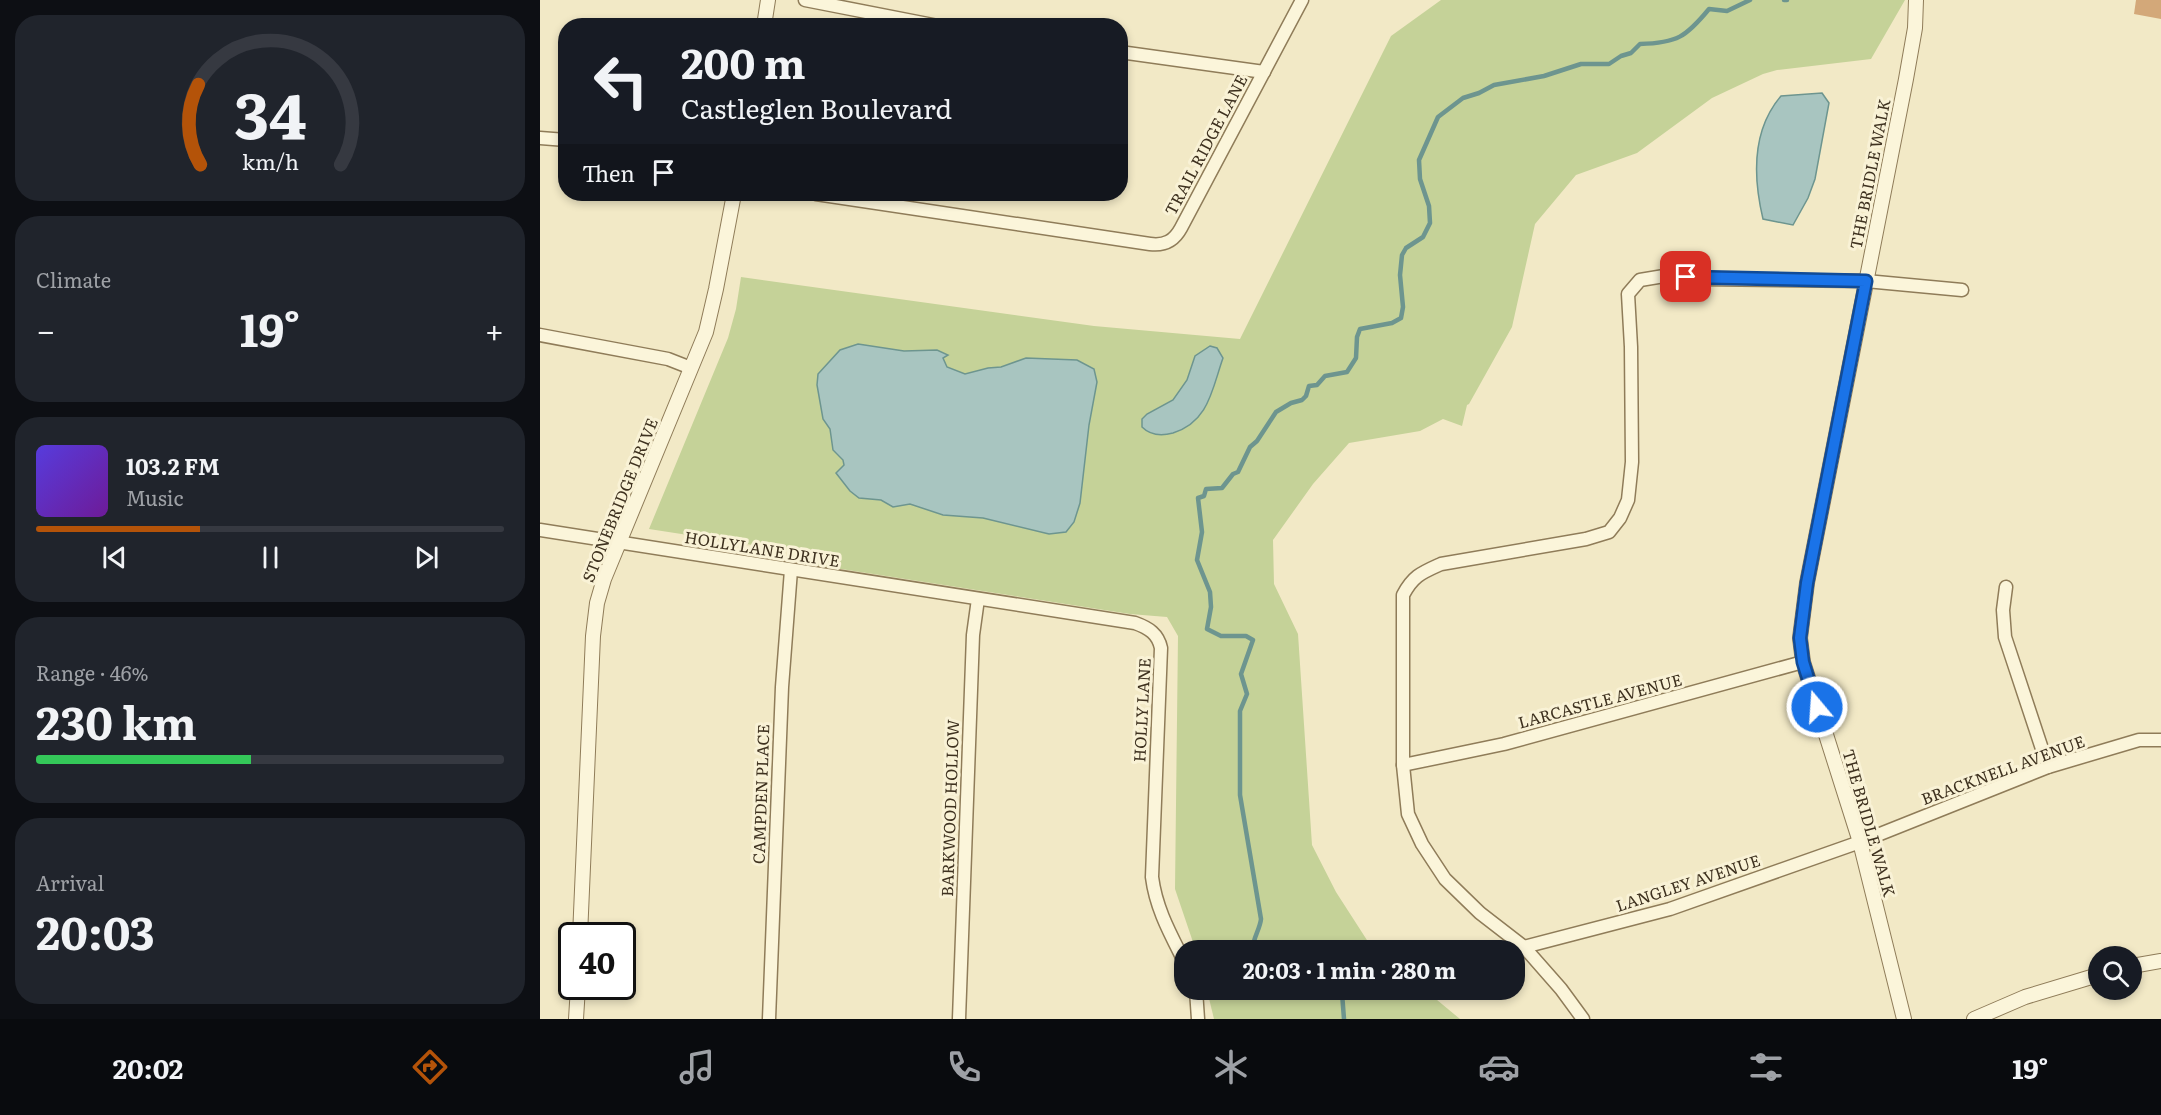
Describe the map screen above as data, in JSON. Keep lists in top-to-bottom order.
{
  "streets": {
    "street": [
      "TRAIL RIDGE LANE",
      "THE BRIDLE WALK",
      "STONEBRIDGE DRIVE",
      "HOLLYLANE DRIVE",
      "LARCASTLE AVENUE",
      "HOLLY LANE",
      "BRACKNELL AVENUE",
      "CAMPDEN PLACE",
      "BARKWOOD HOLLOW",
      "LANGLEY AVENUE"
    ]
  },
  "crossings": [
    ["THE BRIDLE WALK", "LARCASTLE AVENUE"],
    ["THE BRIDLE WALK", "BRACKNELL AVENUE"],
    ["THE BRIDLE WALK", "LANGLEY AVENUE"],
    ["STONEBRIDGE DRIVE", "HOLLYLANE DRIVE"],
    ["HOLLYLANE DRIVE", "HOLLY LANE"],
    ["HOLLYLANE DRIVE", "CAMPDEN PLACE"],
    ["HOLLYLANE DRIVE", "BARKWOOD HOLLOW"],
    ["HOLLY LANE", "BARKWOOD HOLLOW"],
    ["BRACKNELL AVENUE", "LANGLEY AVENUE"]
  ],
  "page": {
    "turn": ["200 m", "Castleglen Boulevard"],
    "then": "Then",
    "tile": [
      "Climate",
      ["Range · 46%", "230 km"],
      ["Arrival", "20:03"]
    ],
    "heat": ["−", "19°", "+"],
    "song": ["103.2 FM", "Music"],
    "limit": "40",
    "trip": "20:03 · 1 min · 280 m",
    "tabs": ["20:02", "19°"],
    "gauge": ["34", "km/h"]
  }
}
